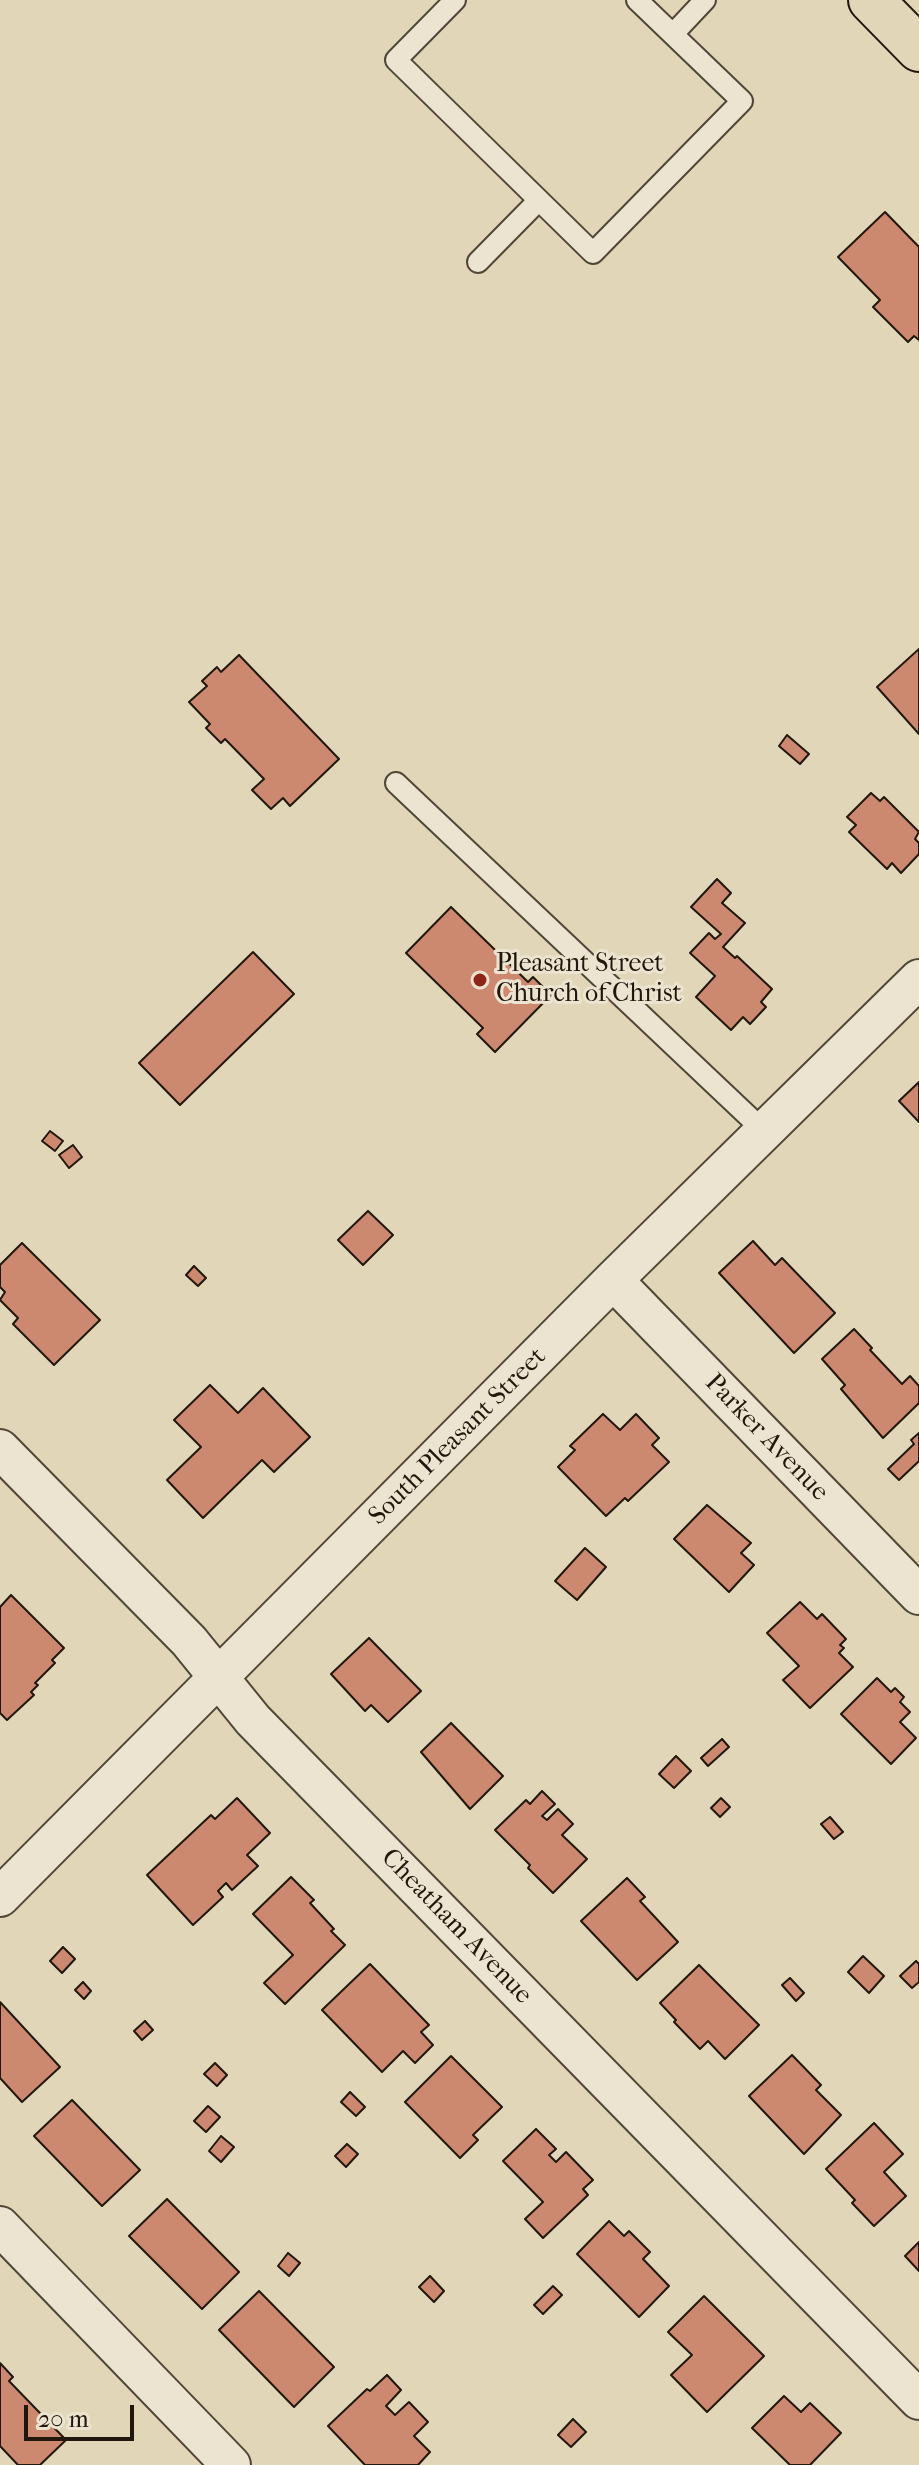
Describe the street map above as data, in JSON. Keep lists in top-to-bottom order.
{
  "streets": {
    "street": ["South Pleasant Street", "Parker Avenue", "Cheatham Avenue"]
  },
  "crossings": [
    ["South Pleasant Street", "Parker Avenue"],
    ["South Pleasant Street", "Cheatham Avenue"]
  ],
  "places": ["Pleasant Street Church of Christ"],
  "scale_bar": "20 m"
}
